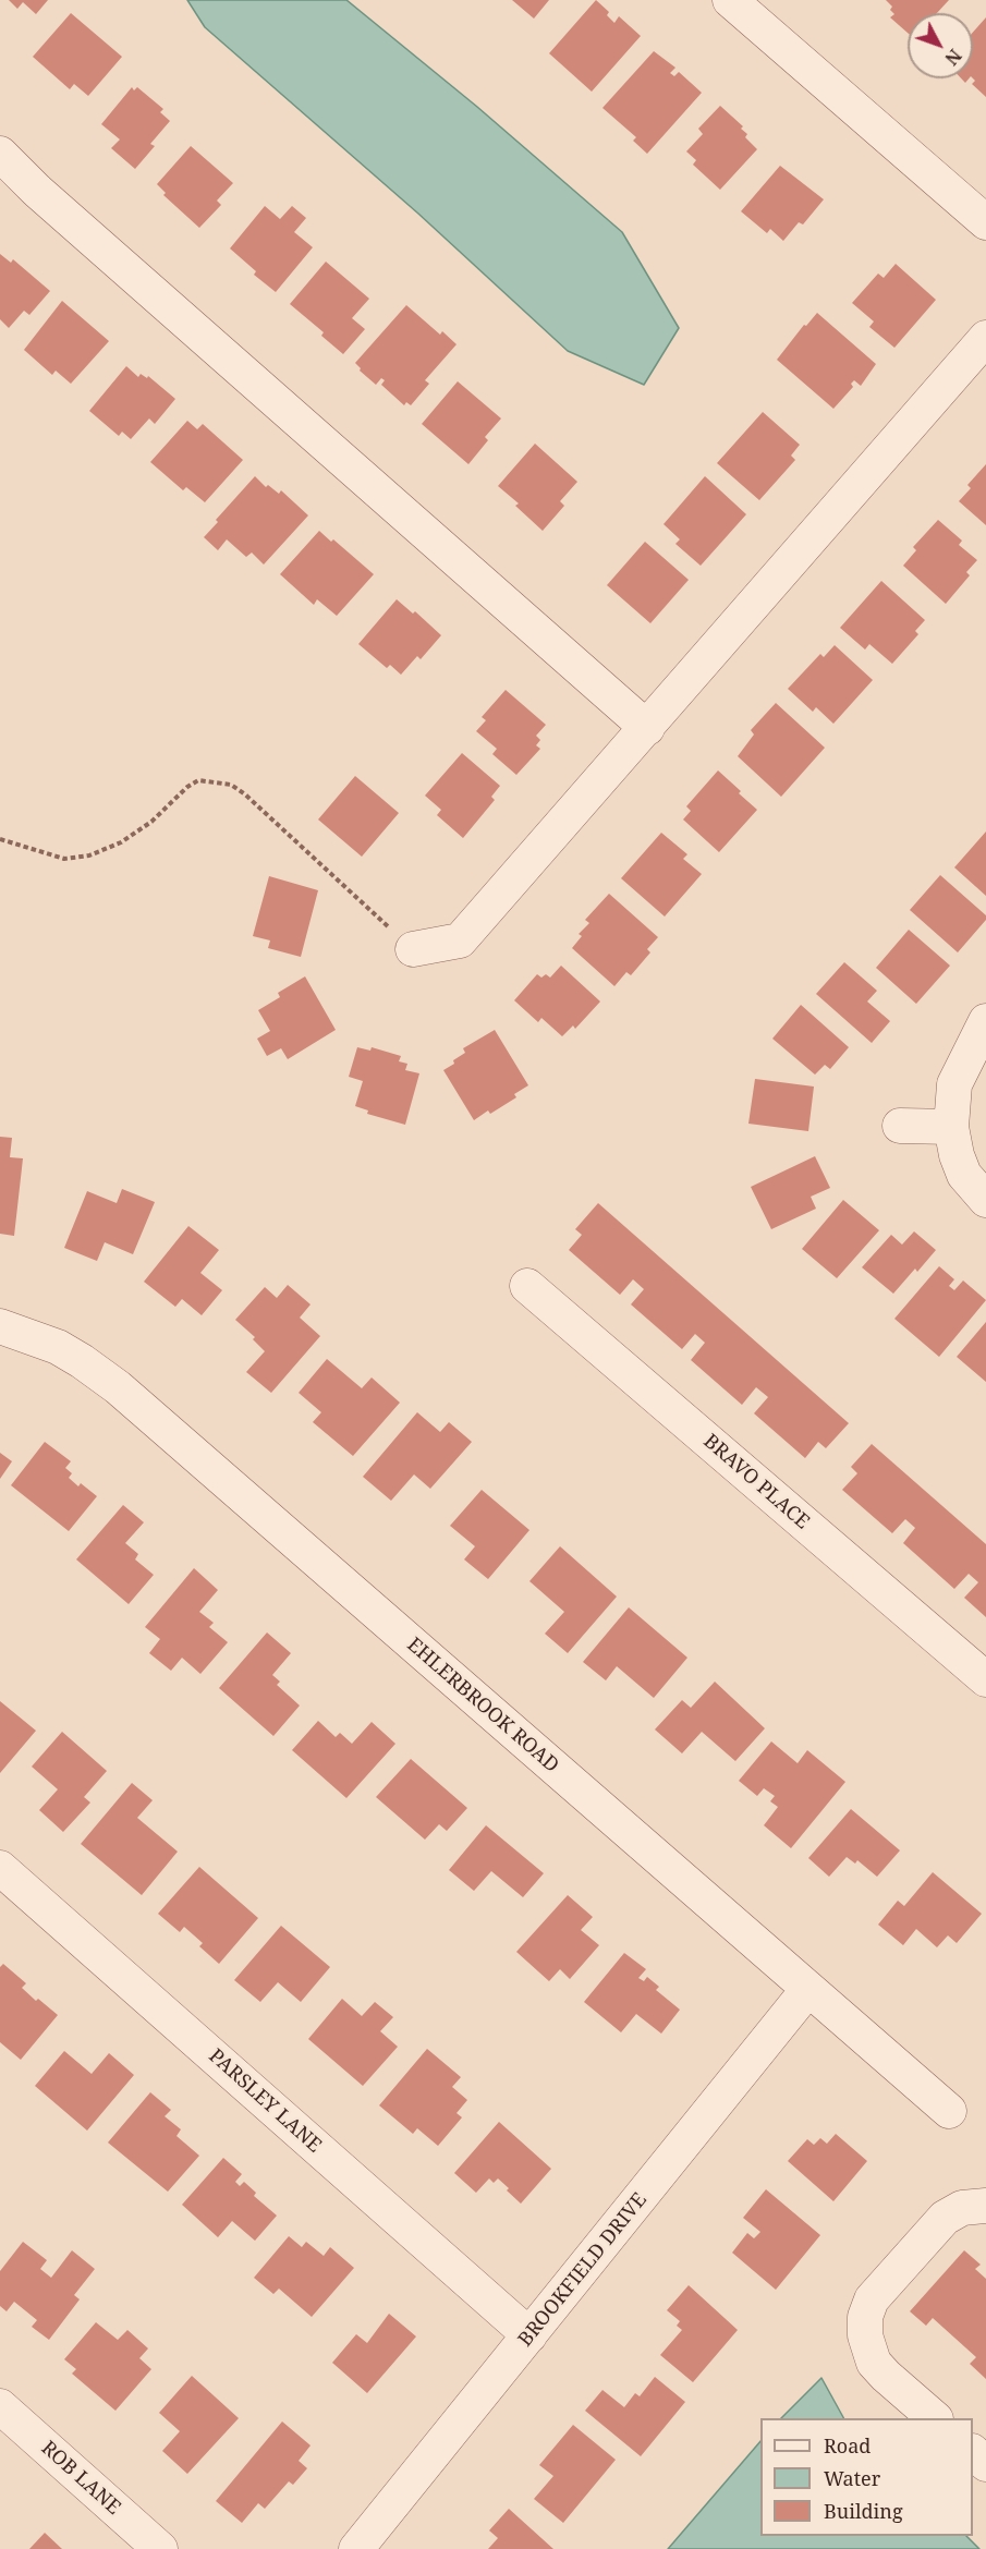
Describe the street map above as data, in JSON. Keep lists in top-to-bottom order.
{
  "streets": {
    "street": [
      "BRAVO PLACE",
      "EHLERBROOK ROAD",
      "PARSLEY LANE",
      "BROOKFIELD DRIVE",
      "ROB LANE"
    ]
  },
  "crossings": [
    ["EHLERBROOK ROAD", "BROOKFIELD DRIVE"],
    ["PARSLEY LANE", "BROOKFIELD DRIVE"]
  ],
  "legend": ["Road", "Water", "Building"],
  "north": "bottom right"
}
